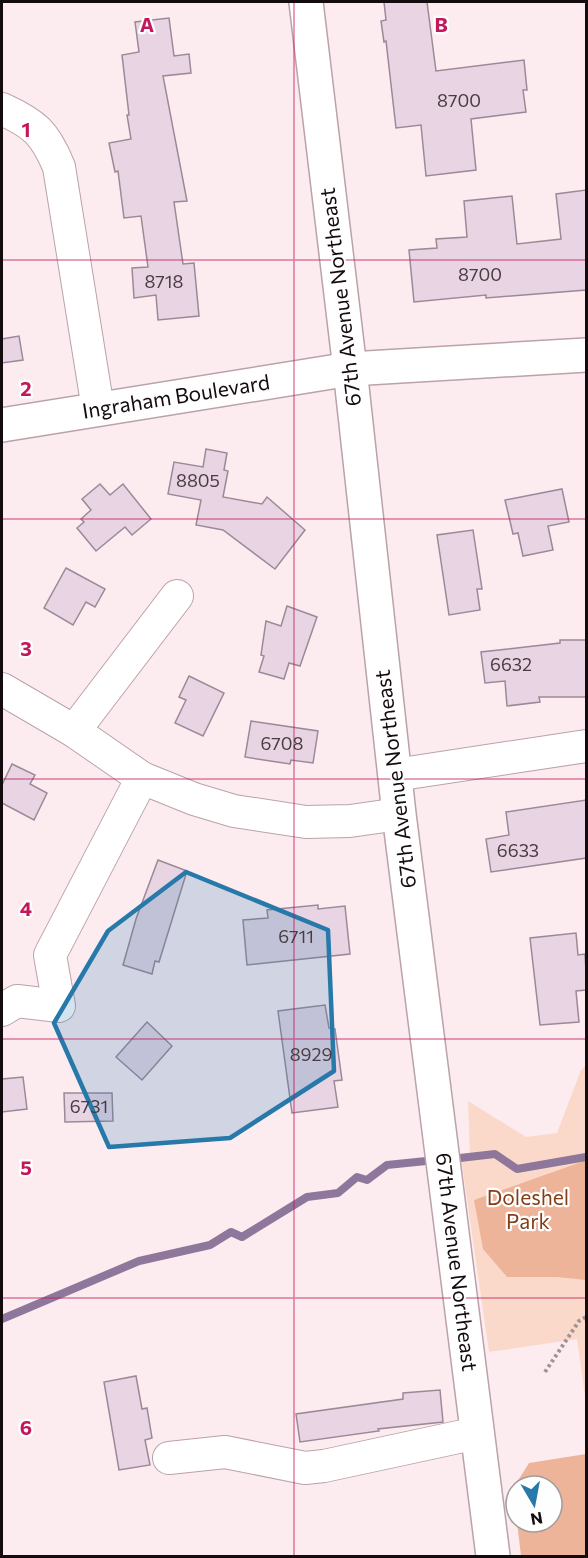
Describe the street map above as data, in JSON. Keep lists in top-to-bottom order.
{
  "streets": {
    "main road": ["67th Avenue Northeast", "Ingraham Boulevard"]
  },
  "crossings": [
    ["67th Avenue Northeast", "Ingraham Boulevard"]
  ],
  "parks": ["Doleshel Park"],
  "house_numbers": [
    "8700",
    "8700",
    "8718",
    "8805",
    "6632",
    "6708",
    "6633",
    "6711",
    "8929",
    "6731"
  ],
  "north": "bottom",
  "grid": {
    "columns": ["A", "B"],
    "rows": [
      "1",
      "2",
      "3",
      "4",
      "5",
      "6"
    ]
  }
}
